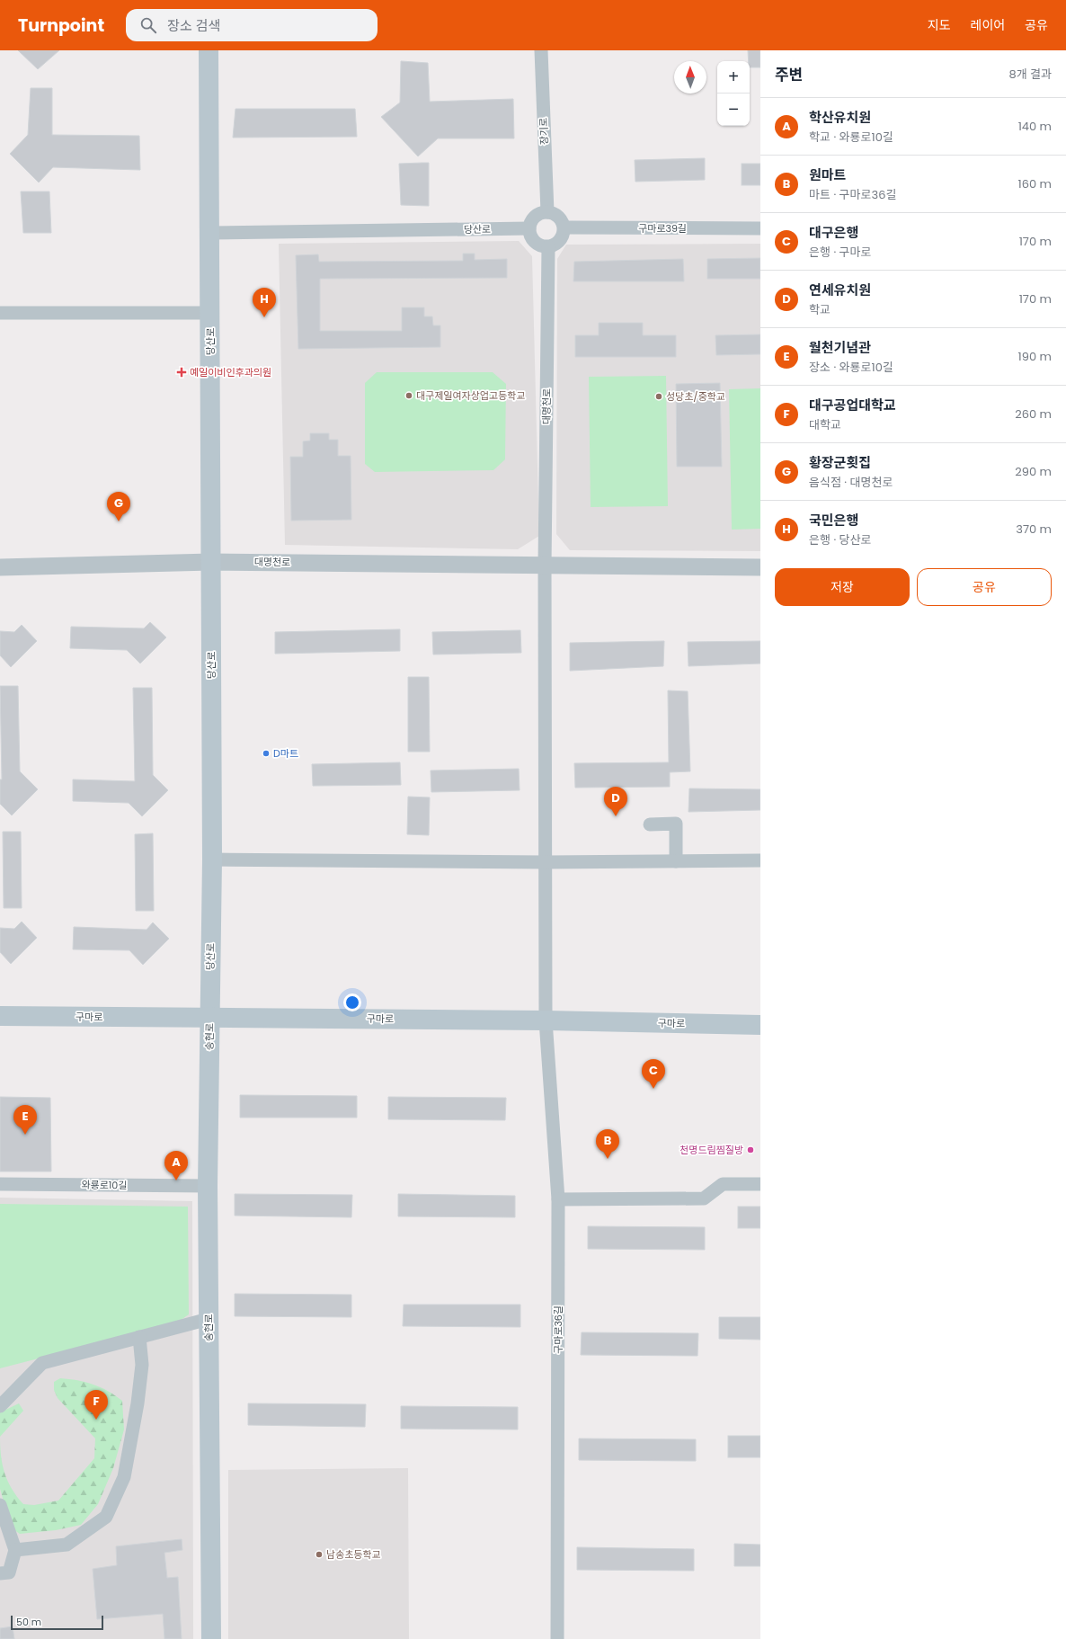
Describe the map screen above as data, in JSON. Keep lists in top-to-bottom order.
{
  "streets": {
    "main road": ["당산로", "구마로", "송현로"],
    "street": [
      "장기로",
      "구마로39길",
      "대명천로",
      "와룡로10길",
      "구마로36길"
    ]
  },
  "crossings": [
    ["장기로", "구마로39길"],
    ["장기로", "당산로"],
    ["장기로", "대명천로"],
    ["구마로39길", "당산로"],
    ["구마로39길", "대명천로"],
    ["당산로", "대명천로"],
    ["당산로", "구마로"],
    ["당산로", "송현로"],
    ["대명천로", "구마로36길"],
    ["구마로", "송현로"],
    ["구마로", "구마로36길"],
    ["송현로", "와룡로10길"]
  ],
  "places": {
    "health": ["예일이비인후과의원"],
    "other": [
      "대구제일여자상업고등학교",
      "성당초/중학교",
      "D마트",
      "천명드림찜질방",
      "남송초등학교"
    ]
  },
  "scale_bar": "50 m",
  "north": "top",
  "page": {
    "header": "Turnpoint",
    "search": "장소 검색",
    "nav": ["지도", "레이어", "공유"],
    "heading": ["주변", "8개 결과"],
    "map_buttons": ["+", "−"],
    "list": [
      {
        "mark": "A",
        "name": "학산유치원",
        "note": "학교 · 와룡로10길",
        "value": "140 m"
      },
      {
        "mark": "B",
        "name": "원마트",
        "note": "마트 · 구마로36길",
        "value": "160 m"
      },
      {
        "mark": "C",
        "name": "대구은행",
        "note": "은행 · 구마로",
        "value": "170 m"
      },
      {
        "mark": "D",
        "name": "연세유치원",
        "note": "학교",
        "value": "170 m"
      },
      {
        "mark": "E",
        "name": "월천기념관",
        "note": "장소 · 와룡로10길",
        "value": "190 m"
      },
      {
        "mark": "F",
        "name": "대구공업대학교",
        "note": "대학교",
        "value": "260 m"
      },
      {
        "mark": "G",
        "name": "황장군횟집",
        "note": "음식점 · 대명천로",
        "value": "290 m"
      },
      {
        "mark": "H",
        "name": "국민은행",
        "note": "은행 · 당산로",
        "value": "370 m"
      }
    ],
    "pins": [
      "H",
      "G",
      "D",
      "C",
      "E",
      "B",
      "A",
      "F"
    ],
    "buttons": ["저장", "공유"],
    "scale": "50 m"
  }
}
